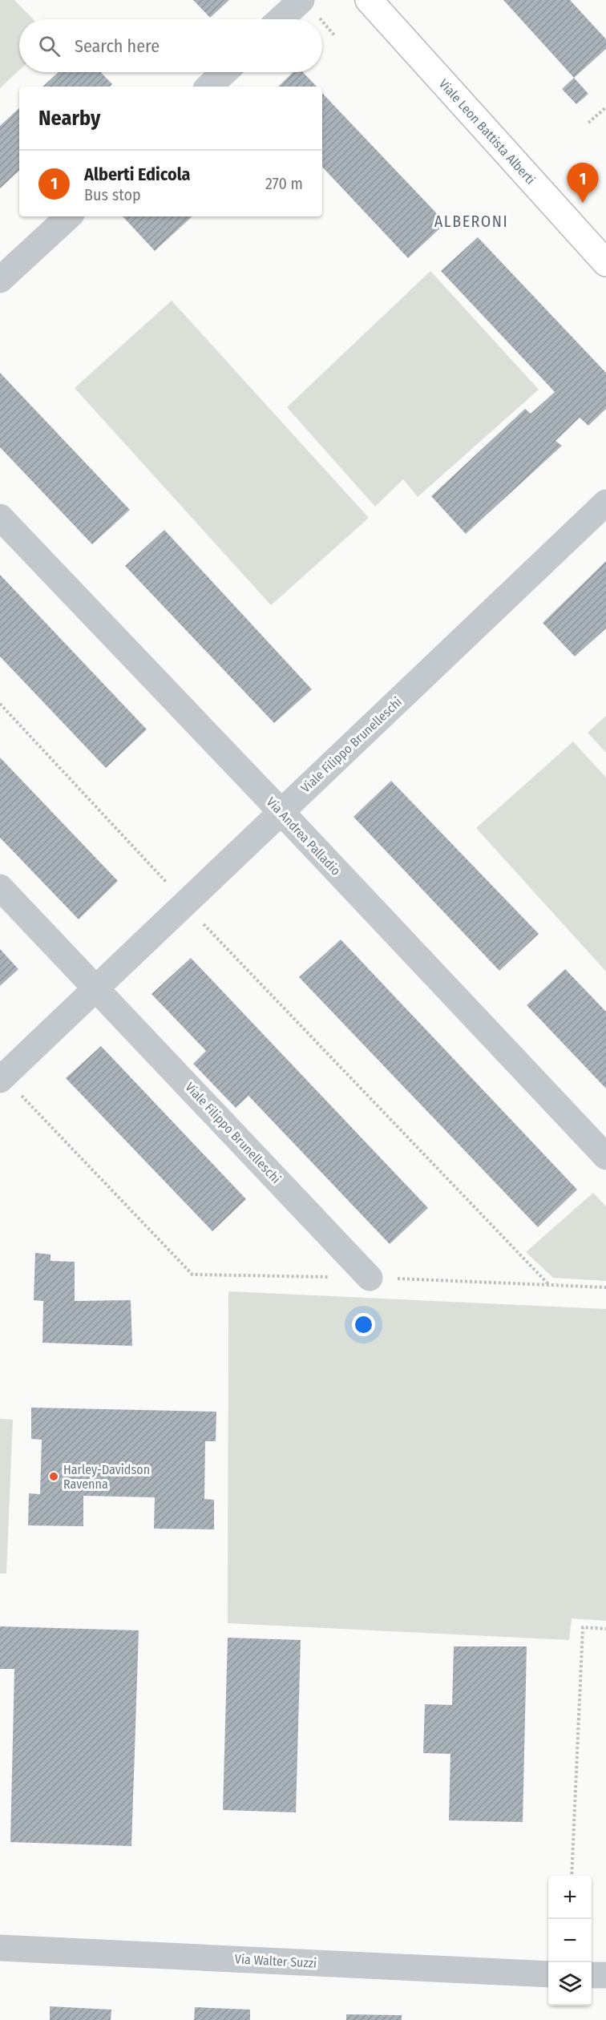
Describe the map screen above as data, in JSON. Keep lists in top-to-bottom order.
{
  "streets": {
    "main road": ["Viale Leon Battista Alberti"],
    "street": ["Viale Filippo Brunelleschi", "Via Andrea Palladio", "Via Walter Suzzi"]
  },
  "crossings": [
    ["Viale Filippo Brunelleschi", "Via Andrea Palladio"]
  ],
  "districts": ["ALBERONI"],
  "places": ["Harley-Davidson Ravenna"],
  "page": {
    "search": "Search here",
    "heading": "Nearby",
    "list": [
      {
        "mark": "1",
        "name": "Alberti Edicola",
        "note": "Bus stop",
        "value": "270 m"
      }
    ],
    "pins": "1",
    "map_buttons": ["+", "−"]
  }
}
